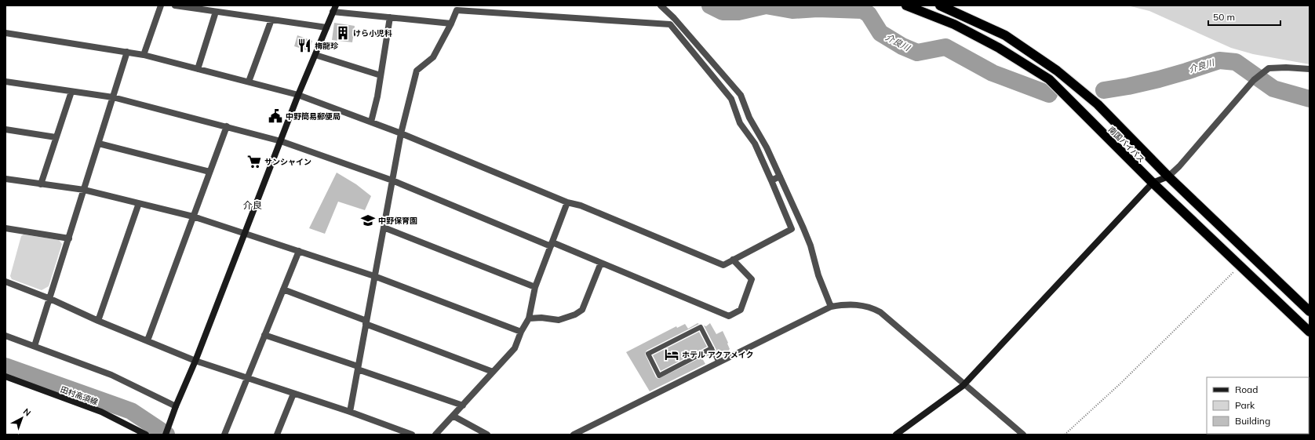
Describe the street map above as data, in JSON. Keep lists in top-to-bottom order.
{
  "streets": {
    "highway": ["南国バイパス"],
    "street": ["田村高須線"]
  },
  "districts": ["介良"],
  "water": ["介良川"],
  "places": {
    "building": ["けら小児科"],
    "restaurant": ["梅龍珍"],
    "public building": ["中野簡易郵便局"],
    "supermarket": ["サンシャイン"],
    "school or university": ["中野保育園"],
    "hotel": ["ホテル アクアメイク"]
  },
  "legend": ["Road", "Park", "Building"],
  "scale_bar": "50 m",
  "north": "top right"
}
